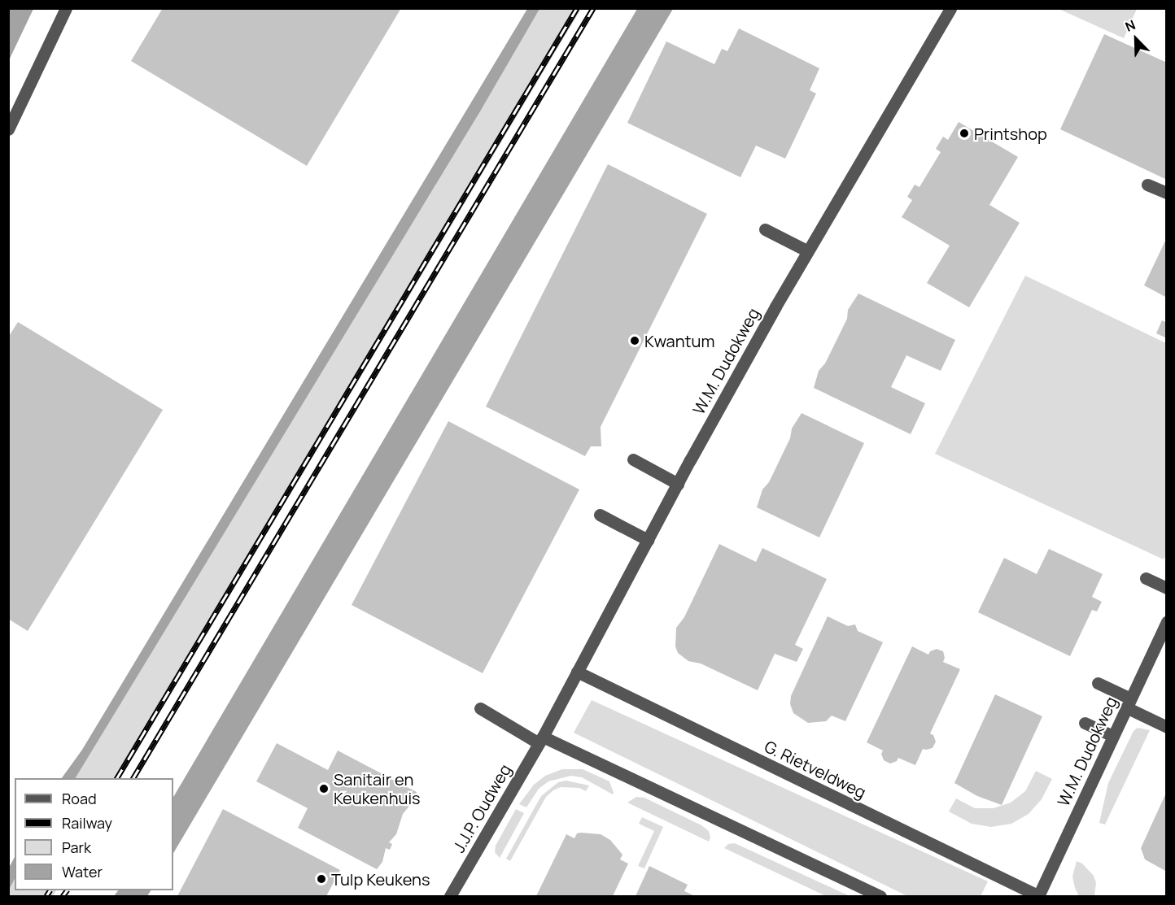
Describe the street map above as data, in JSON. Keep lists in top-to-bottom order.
{
  "streets": {
    "street": ["W.M. Dudokweg", "G. Rietveldweg", "J.J.P. Oudweg"]
  },
  "crossings": [
    ["W.M. Dudokweg", "G. Rietveldweg"],
    ["W.M. Dudokweg", "J.J.P. Oudweg"]
  ],
  "places": [
    "Printshop",
    "Kwantum",
    "Sanitair en Keukenhuis",
    "Tulp Keukens"
  ],
  "legend": [
    "Road",
    "Railway",
    "Park",
    "Water"
  ],
  "north": "top left"
}
